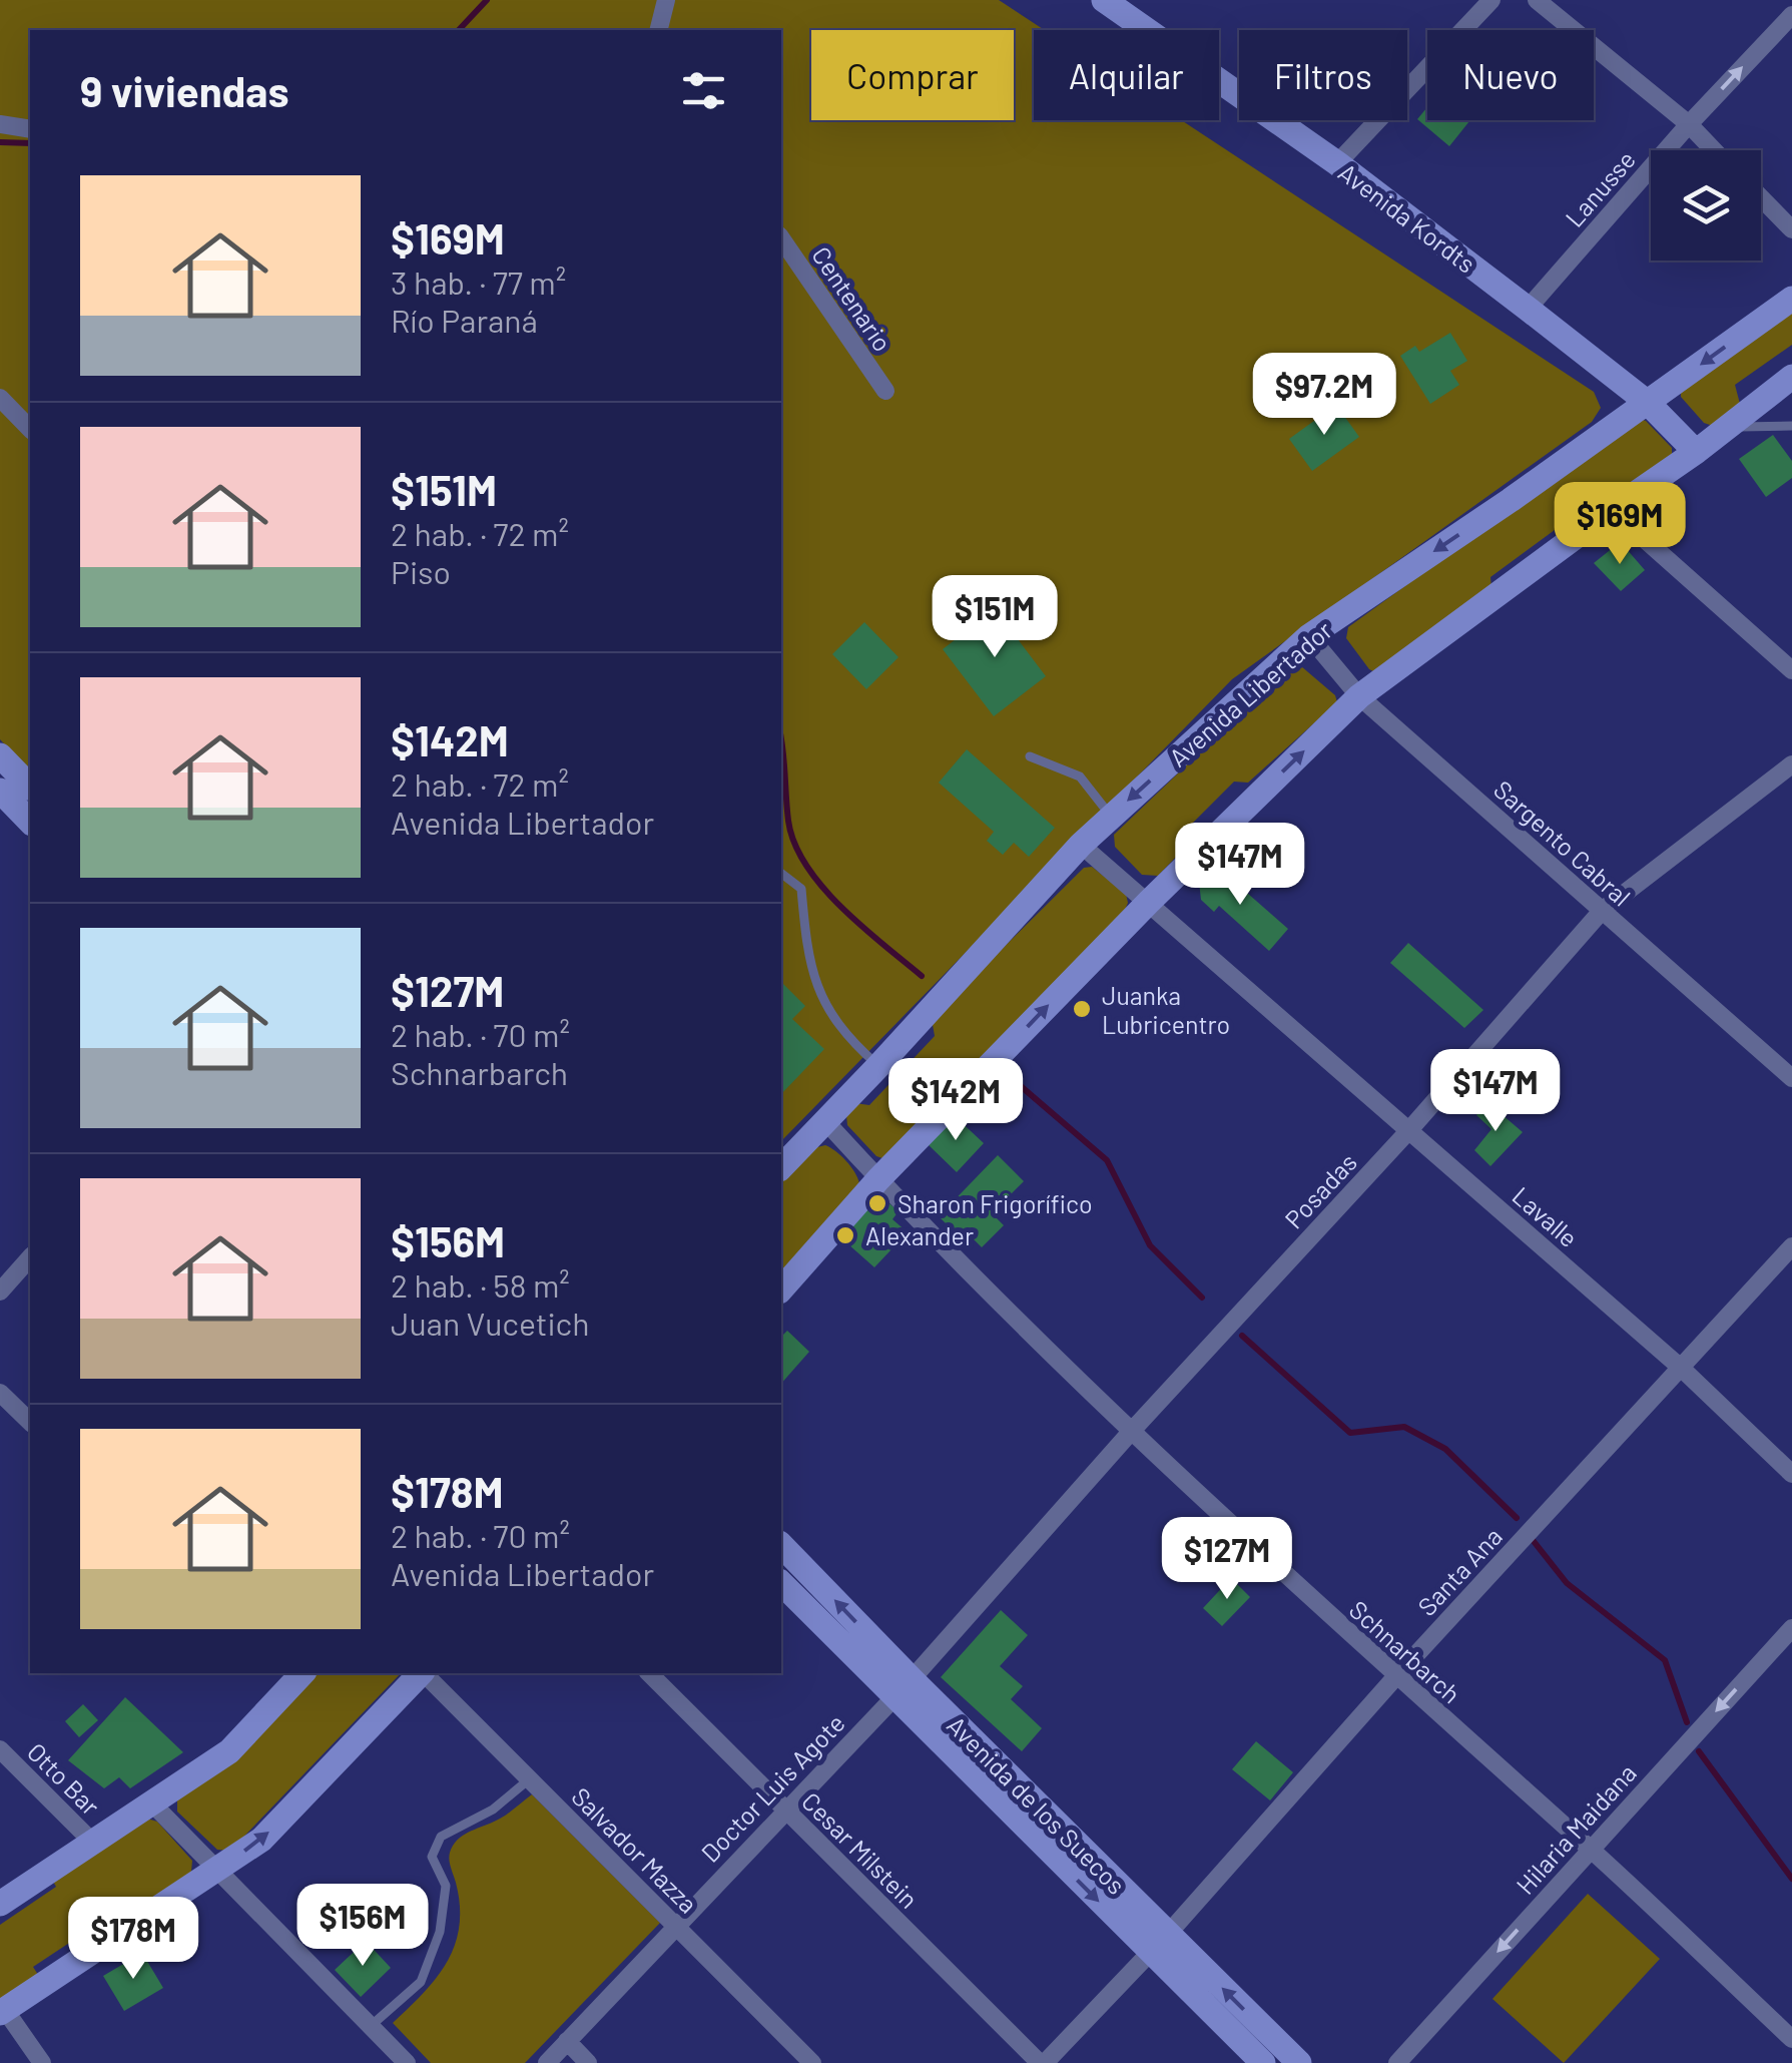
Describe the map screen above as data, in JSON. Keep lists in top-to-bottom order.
{
  "streets": {
    "main road": ["Avenida Kordts", "Avenida Libertador", "Avenida de los Suecos"],
    "street": [
      "Lanusse",
      "Centenario",
      "Sargento Cabral",
      "Posadas",
      "Lavalle",
      "Santa Ana",
      "Schnarbarch",
      "Otto Bar",
      "Doctor Luis Agote",
      "Hilaria Maidana",
      "Salvador Mazza",
      "Cesar Milstein"
    ]
  },
  "crossings": [
    ["Lanusse", "Avenida Kordts"],
    ["Avenida Kordts", "Avenida Libertador"],
    ["Avenida Libertador", "Sargento Cabral"],
    ["Avenida Libertador", "Lavalle"],
    ["Avenida Libertador", "Schnarbarch"],
    ["Sargento Cabral", "Posadas"],
    ["Posadas", "Lavalle"],
    ["Posadas", "Schnarbarch"],
    ["Posadas", "Doctor Luis Agote"],
    ["Posadas", "Avenida de los Suecos"],
    ["Lavalle", "Santa Ana"],
    ["Santa Ana", "Schnarbarch"],
    ["Santa Ana", "Avenida de los Suecos"],
    ["Santa Ana", "Cesar Milstein"],
    ["Schnarbarch", "Hilaria Maidana"],
    ["Doctor Luis Agote", "Avenida de los Suecos"],
    ["Doctor Luis Agote", "Salvador Mazza"],
    ["Doctor Luis Agote", "Cesar Milstein"]
  ],
  "one_way": ["Lanusse", "Hilaria Maidana"],
  "places": ["Juanka Lubricentro", "Sharon Frigorífico", "Alexander"],
  "page": {
    "chip": [
      "Comprar",
      "Alquilar",
      "Filtros",
      "Nuevo"
    ],
    "heading": "9 viviendas",
    "list": [
      {
        "name": "$169M",
        "note": "3 hab. · 77 m² · Río Paraná"
      },
      {
        "name": "$151M",
        "note": "2 hab. · 72 m² · Piso"
      },
      {
        "name": "$142M",
        "note": "2 hab. · 72 m² · Avenida Libertador"
      },
      {
        "name": "$127M",
        "note": "2 hab. · 70 m² · Schnarbarch"
      },
      {
        "name": "$156M",
        "note": "2 hab. · 58 m² · Juan Vucetich"
      },
      {
        "name": "$178M",
        "note": "2 hab. · 70 m² · Avenida Libertador"
      }
    ],
    "price": [
      "$97.2M",
      "$169M",
      "$151M",
      "$147M",
      "$147M",
      "$142M",
      "$127M",
      "$156M",
      "$178M"
    ]
  }
}
